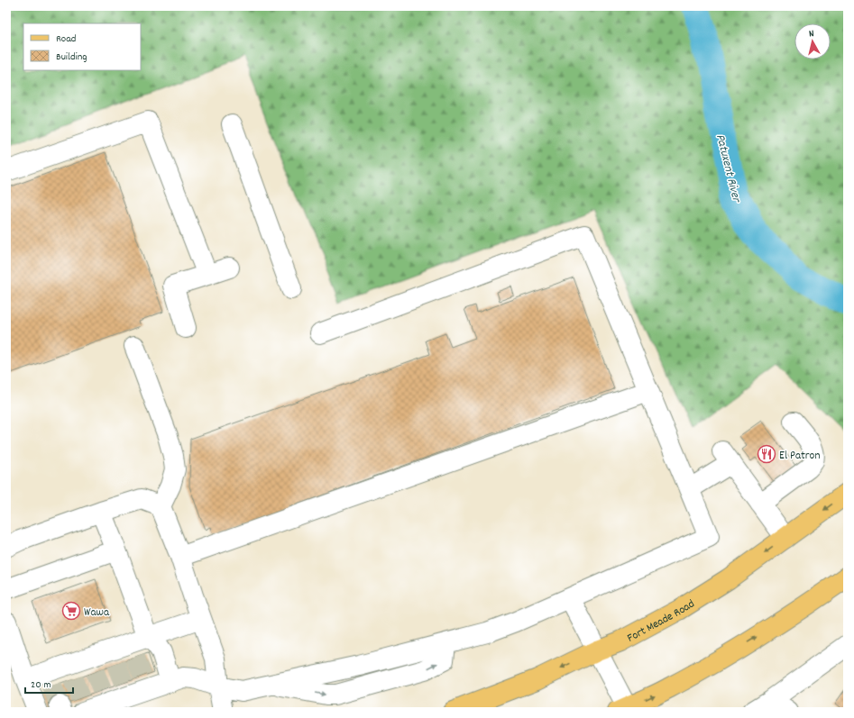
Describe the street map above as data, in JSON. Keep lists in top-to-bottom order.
{
  "streets": {
    "main road": ["Fort Meade Road"]
  },
  "water": ["Patuxent River"],
  "places": {
    "restaurant": ["El Patron"],
    "supermarket": ["Wawa"]
  },
  "legend": ["Road", "Building"],
  "scale_bar": "20 m",
  "north": "top"
}
